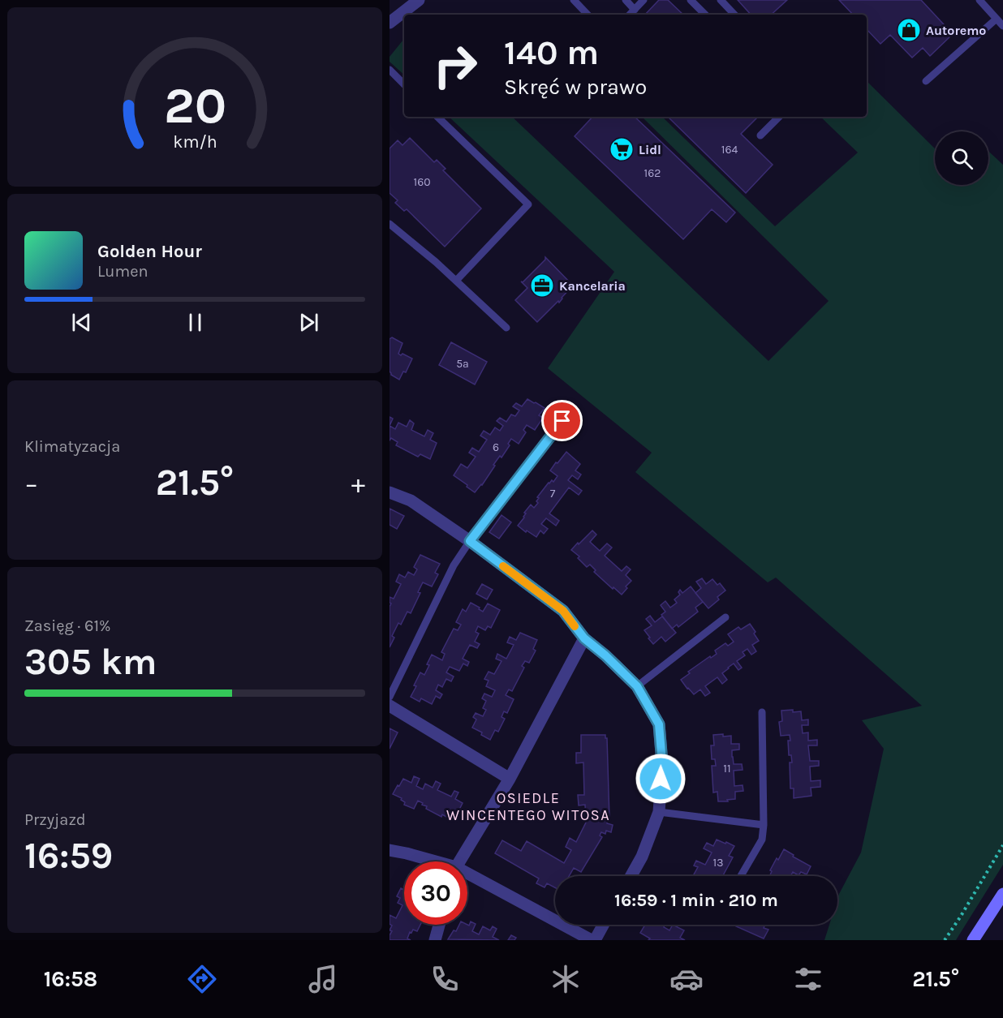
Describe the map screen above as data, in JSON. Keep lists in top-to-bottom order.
{
  "districts": ["OSIEDLE WINCENTEGO WITOSA"],
  "places": {
    "shop": ["Autoremo"],
    "supermarket": ["Lidl"],
    "office": ["Kancelaria"]
  },
  "house_numbers": [
    "164",
    "162",
    "160",
    "5a",
    "6",
    "7",
    "11",
    "13"
  ],
  "page": {
    "turn": ["140 m", "Skręć w prawo"],
    "song": ["Golden Hour", "Lumen"],
    "tile": [
      "Klimatyzacja",
      ["Zasięg · 61%", "305 km"],
      ["Przyjazd", "16:59"]
    ],
    "heat": ["−", "21.5°", "+"],
    "limit": "30",
    "trip": "16:59 · 1 min · 210 m",
    "tabs": ["16:58", "21.5°"],
    "gauge": ["20", "km/h"]
  }
}
